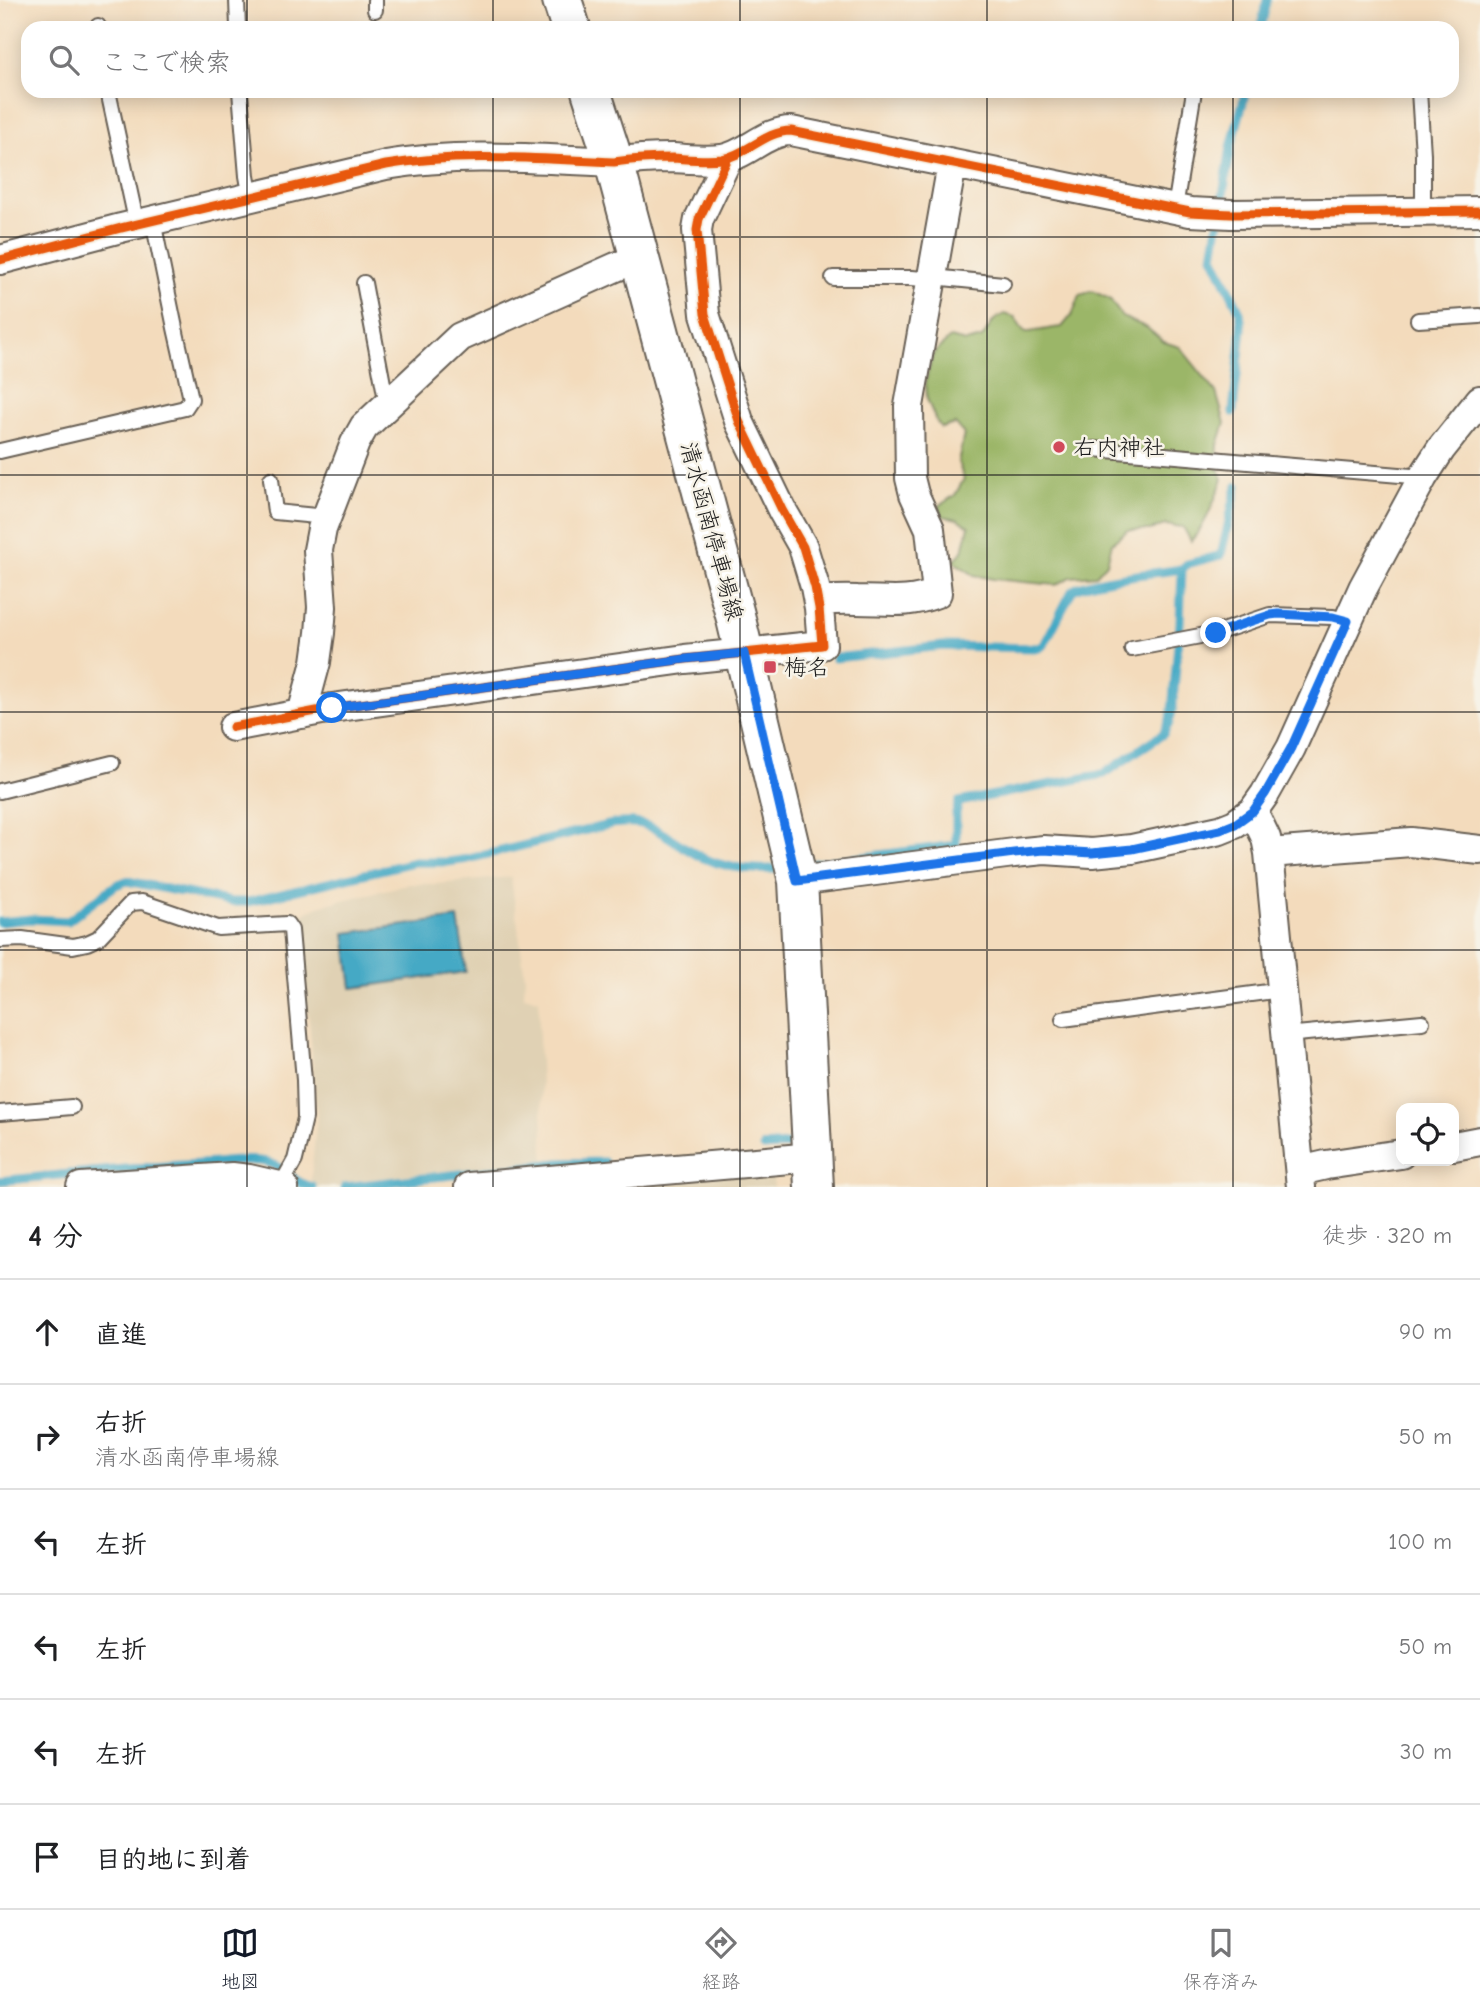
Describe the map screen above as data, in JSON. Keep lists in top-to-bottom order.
{
  "streets": {
    "main road": ["清水函南停車場線"]
  },
  "places": {
    "other": ["右内神社"],
    "transit": ["梅名"]
  },
  "page": {
    "search": "ここで検索",
    "heading": ["4 分", "徒歩 · 320 m"],
    "list": [
      ["直進", "90 m"],
      ["右折", "清水函南停車場線", "50 m"],
      ["左折", "100 m"],
      ["左折", "50 m"],
      ["左折", "30 m"],
      "目的地に到着"
    ],
    "nav": ["地図", "経路", "保存済み"]
  }
}
